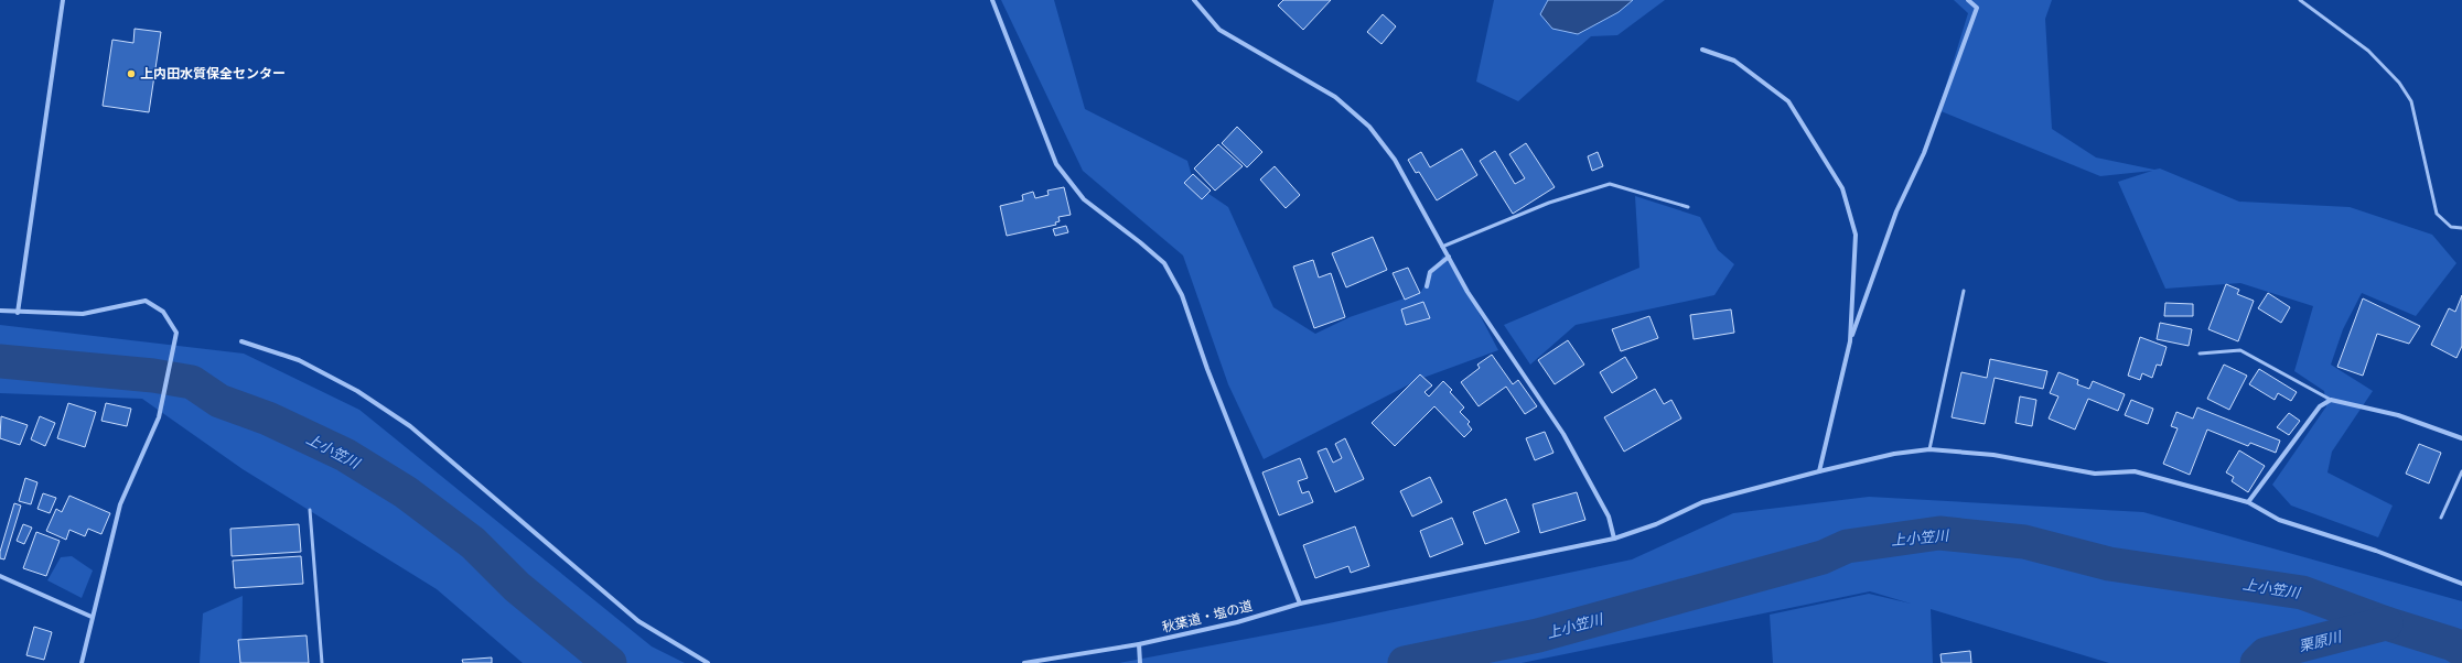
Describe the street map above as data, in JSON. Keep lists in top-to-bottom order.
{
  "streets": {
    "street": ["秋葉道・塩の道"]
  },
  "water": ["上小笠川", "栗原川"],
  "places": ["上内田水質保全センター"]
}
